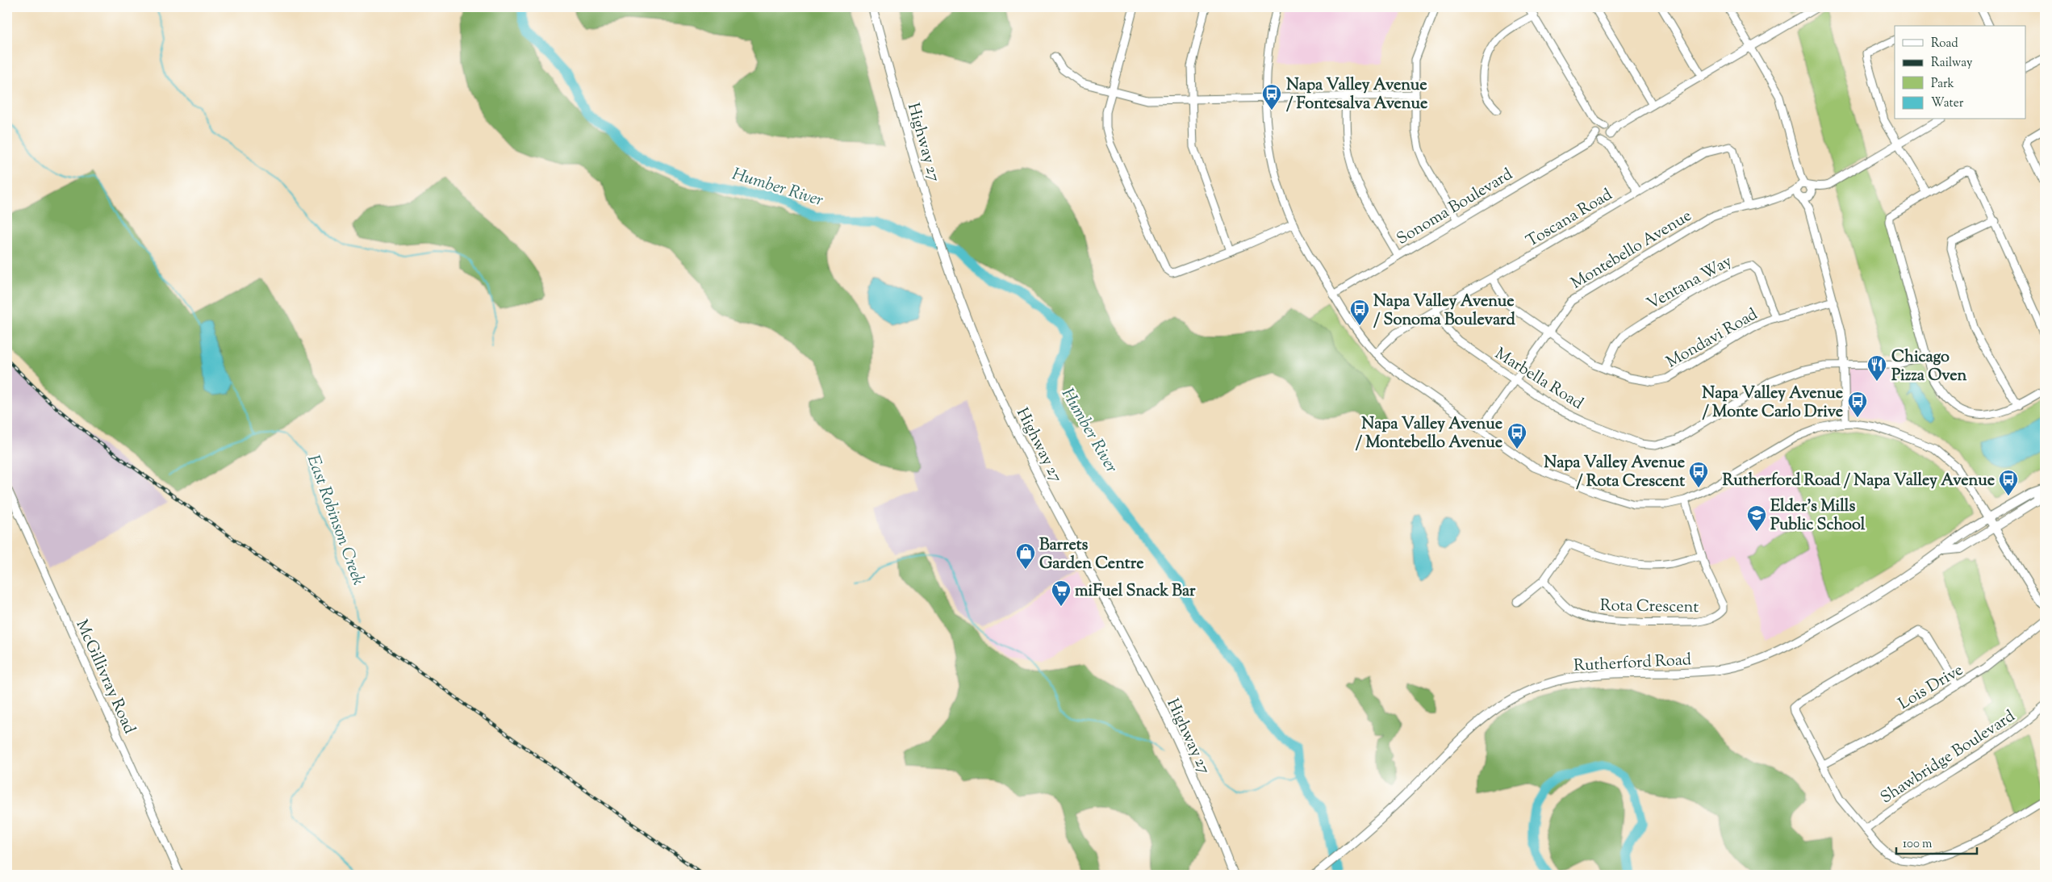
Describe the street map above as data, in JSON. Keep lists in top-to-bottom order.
{
  "streets": {
    "main road": ["Highway 27", "Rutherford Road"],
    "street": [
      "Sonoma Boulevard",
      "Toscana Road",
      "Montebello Avenue",
      "Ventana Way",
      "Mondavi Road",
      "Marbella Road",
      "Rota Crescent",
      "McGillivray Road",
      "Lois Drive",
      "Shawbridge Boulevard"
    ]
  },
  "crossings": [
    ["Toscana Road", "Montebello Avenue"],
    ["Toscana Road", "Mondavi Road"],
    ["Toscana Road", "Marbella Road"],
    ["Montebello Avenue", "Mondavi Road"],
    ["Montebello Avenue", "Marbella Road"],
    ["Ventana Way", "Mondavi Road"]
  ],
  "water": ["Humber River", "East Robinson Creek"],
  "places": {
    "bus stop": [
      "Napa Valley Avenue / Fontesalva Avenue",
      "Napa Valley Avenue / Sonoma Boulevard",
      "Napa Valley Avenue / Monte Carlo Drive",
      "Napa Valley Avenue / Montebello Avenue",
      "Napa Valley Avenue / Rota Crescent",
      "Rutherford Road / Napa Valley Avenue"
    ],
    "restaurant": ["Chicago Pizza Oven"],
    "school or university": ["Elder's Mills Public School"],
    "shop": ["Barrets Garden Centre"],
    "supermarket": ["miFuel Snack Bar"]
  },
  "legend": [
    "Road",
    "Railway",
    "Park",
    "Water"
  ],
  "scale_bar": "100 m"
}
